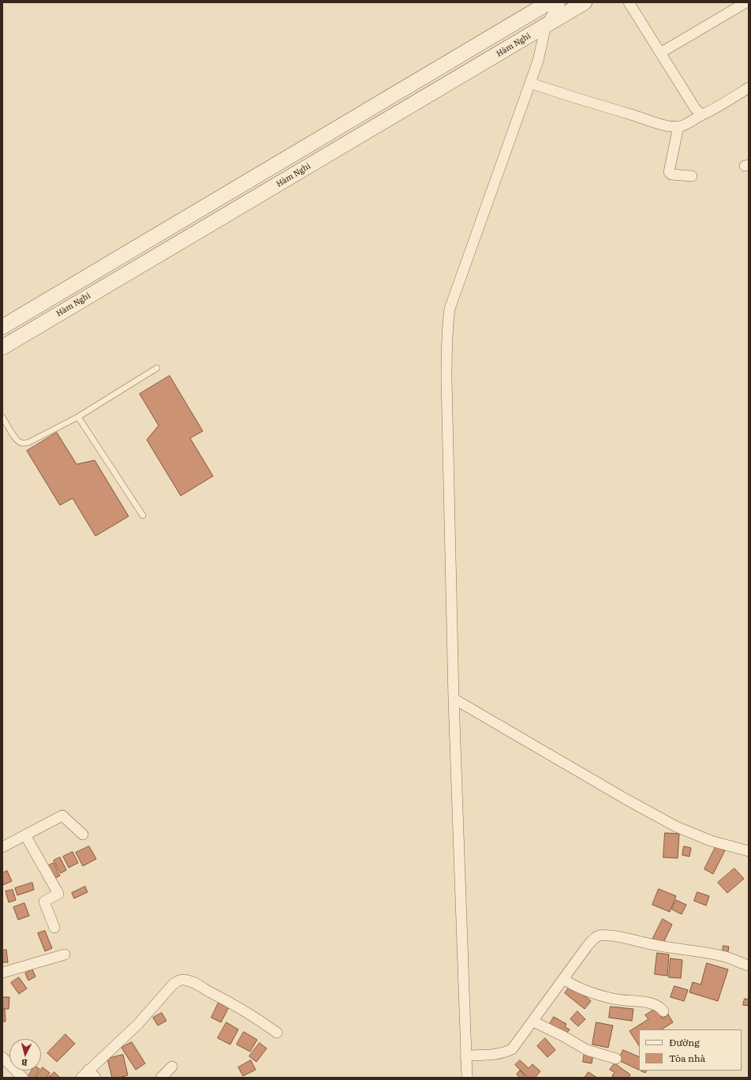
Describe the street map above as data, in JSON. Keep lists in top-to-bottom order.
{
  "streets": {
    "main road": ["Hàm Nghi"]
  },
  "legend": ["Đường", "Tòa nhà"],
  "north": "bottom"
}
